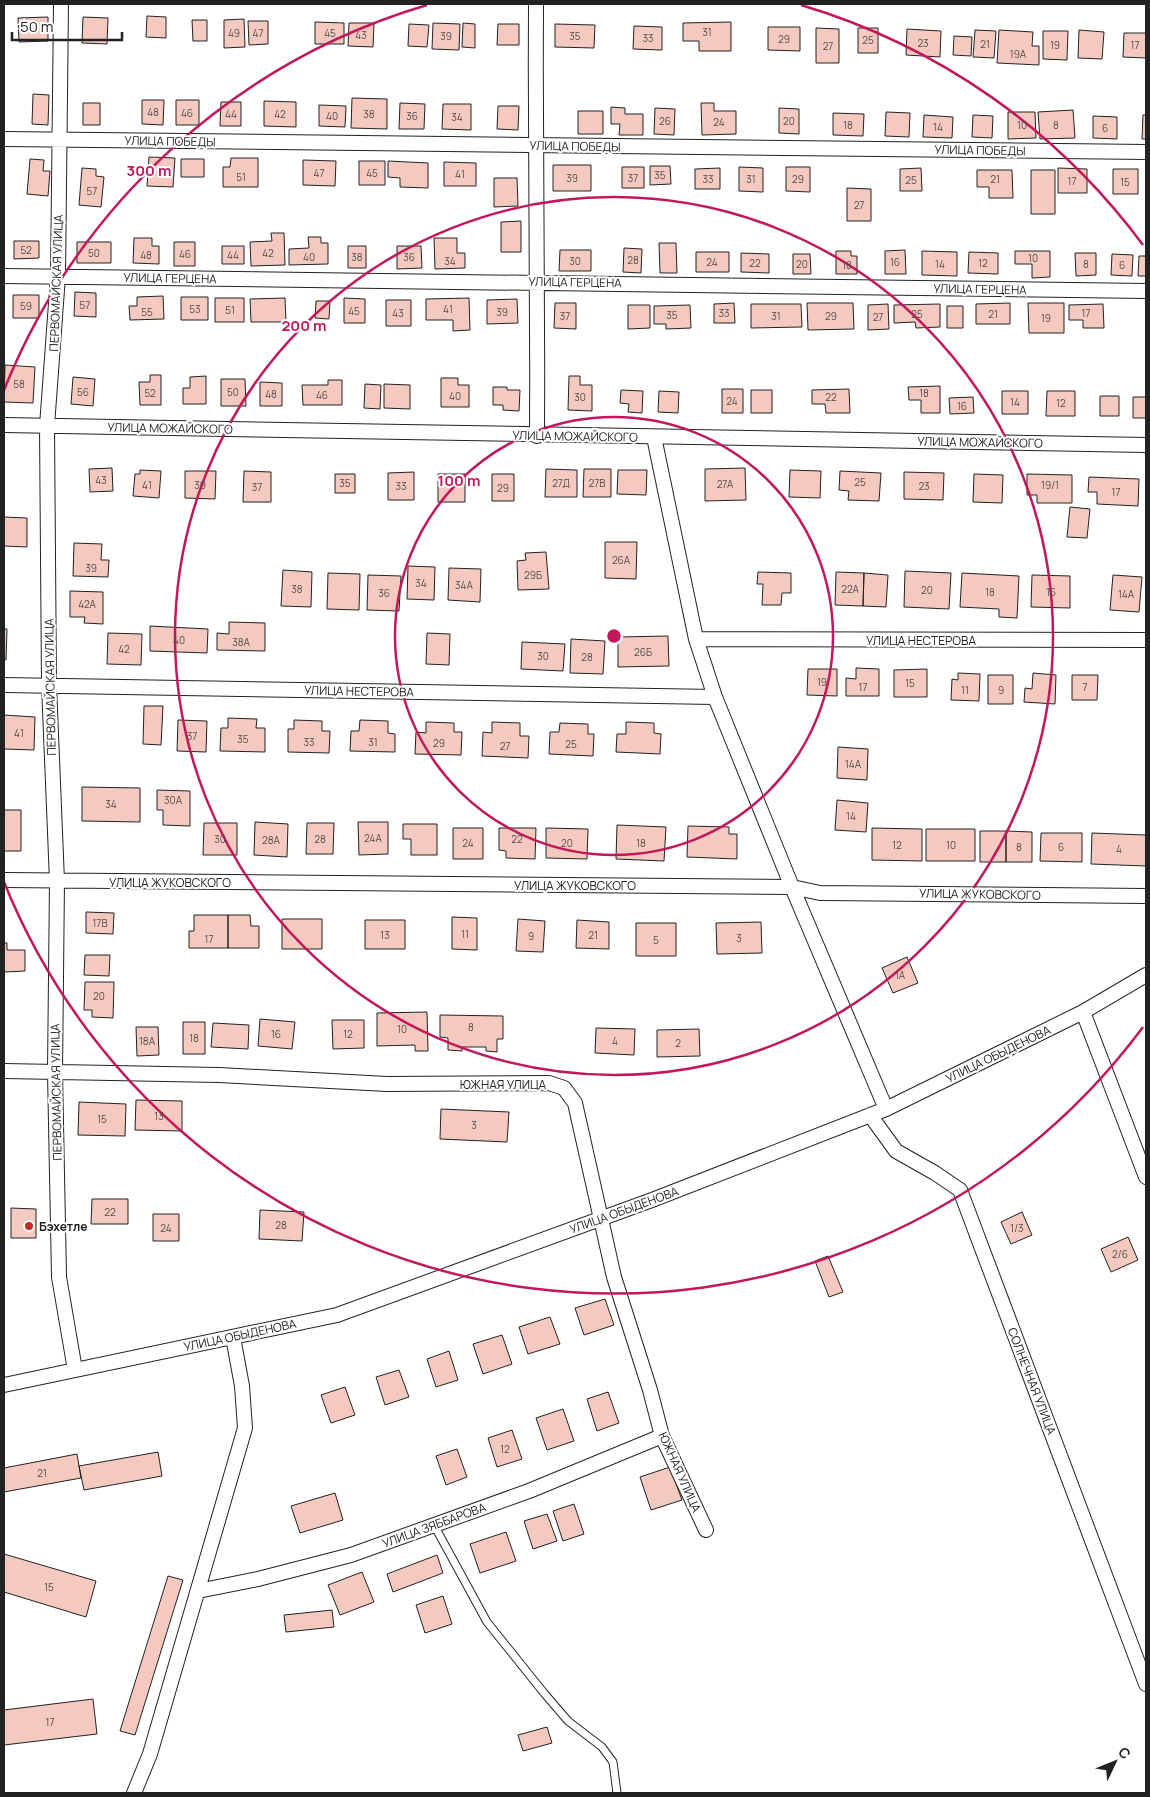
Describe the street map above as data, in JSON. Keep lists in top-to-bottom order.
{
  "streets": {
    "street": [
      "УЛИЦА ПОБЕДЫ",
      "УЛИЦА ГЕРЦЕНА",
      "ПЕРВОМАЙСКАЯ УЛИЦА",
      "УЛИЦА МОЖАЙСКОГО",
      "УЛИЦА НЕСТЕРОВА",
      "УЛИЦА ЖУКОВСКОГО",
      "УЛИЦА ОБЫДЕНОВА",
      "ЮЖНАЯ УЛИЦА",
      "СОЛНЕЧНАЯ УЛИЦА",
      "УЛИЦА ЗЯББАРОВА"
    ]
  },
  "crossings": [
    ["УЛИЦА ПОБЕДЫ", "ПЕРВОМАЙСКАЯ УЛИЦА"],
    ["УЛИЦА ГЕРЦЕНА", "ПЕРВОМАЙСКАЯ УЛИЦА"],
    ["ПЕРВОМАЙСКАЯ УЛИЦА", "УЛИЦА МОЖАЙСКОГО"],
    ["ПЕРВОМАЙСКАЯ УЛИЦА", "УЛИЦА НЕСТЕРОВА"],
    ["ПЕРВОМАЙСКАЯ УЛИЦА", "УЛИЦА ЖУКОВСКОГО"],
    ["ПЕРВОМАЙСКАЯ УЛИЦА", "УЛИЦА ОБЫДЕНОВА"],
    ["ПЕРВОМАЙСКАЯ УЛИЦА", "ЮЖНАЯ УЛИЦА"],
    ["УЛИЦА ОБЫДЕНОВА", "ЮЖНАЯ УЛИЦА"],
    ["УЛИЦА ОБЫДЕНОВА", "СОЛНЕЧНАЯ УЛИЦА"],
    ["ЮЖНАЯ УЛИЦА", "УЛИЦА ЗЯББАРОВА"]
  ],
  "places": ["Бэхетле"],
  "house_numbers": [
    "31",
    "49",
    "47",
    "45",
    "43",
    "39",
    "35",
    "33",
    "29",
    "25",
    "23",
    "21",
    "19",
    "17",
    "27",
    "19А",
    "48",
    "46",
    "44",
    "42",
    "38",
    "40",
    "36",
    "34",
    "26",
    "20",
    "24",
    "18",
    "10",
    "8",
    "14",
    "6",
    "47",
    "45",
    "41",
    "35",
    "51",
    "39",
    "37",
    "33",
    "31",
    "29",
    "21",
    "25",
    "17",
    "15",
    "57",
    "27",
    "52",
    "50",
    "42",
    "46",
    "48",
    "44",
    "40",
    "38",
    "36",
    "10",
    "28",
    "34",
    "30",
    "24",
    "16",
    "22",
    "12",
    "20",
    "14",
    "8",
    "18",
    "6",
    "57",
    "59",
    "53",
    "41",
    "51",
    "45",
    "55",
    "39",
    "43",
    "33",
    "17",
    "25",
    "21",
    "35",
    "37",
    "31",
    "29",
    "27",
    "19",
    "58",
    "56",
    "50",
    "52",
    "18",
    "48",
    "46",
    "40",
    "30",
    "22",
    "24",
    "14",
    "12",
    "16",
    "43",
    "25",
    "35",
    "27Д",
    "27В",
    "27А",
    "41",
    "39",
    "19/1",
    "33",
    "23",
    "37",
    "29",
    "17",
    "26А",
    "39",
    "29Б",
    "34",
    "34А",
    "38",
    "22А",
    "20",
    "18",
    "16",
    "36",
    "14А",
    "42А",
    "40",
    "38А",
    "42",
    "26Б",
    "30",
    "28",
    "19",
    "15",
    "17",
    "7",
    "11",
    "9",
    "41",
    "37",
    "35",
    "33",
    "31",
    "29",
    "25",
    "27",
    "14А",
    "30А",
    "34",
    "14",
    "24А",
    "30",
    "28",
    "22",
    "28А",
    "24",
    "20",
    "18",
    "12",
    "10",
    "8",
    "6",
    "4",
    "17В",
    "11",
    "13",
    "21",
    "9",
    "3",
    "17",
    "5",
    "1А",
    "20",
    "8",
    "10",
    "16",
    "12",
    "18",
    "18А",
    "4",
    "2",
    "13",
    "15",
    "3",
    "22",
    "28",
    "24",
    "1/3",
    "2/6",
    "12",
    "21",
    "15",
    "17"
  ],
  "scale_bar": "50 m",
  "north": "top right",
  "rings": ["300 m", "200 m", "100 m"]
}
